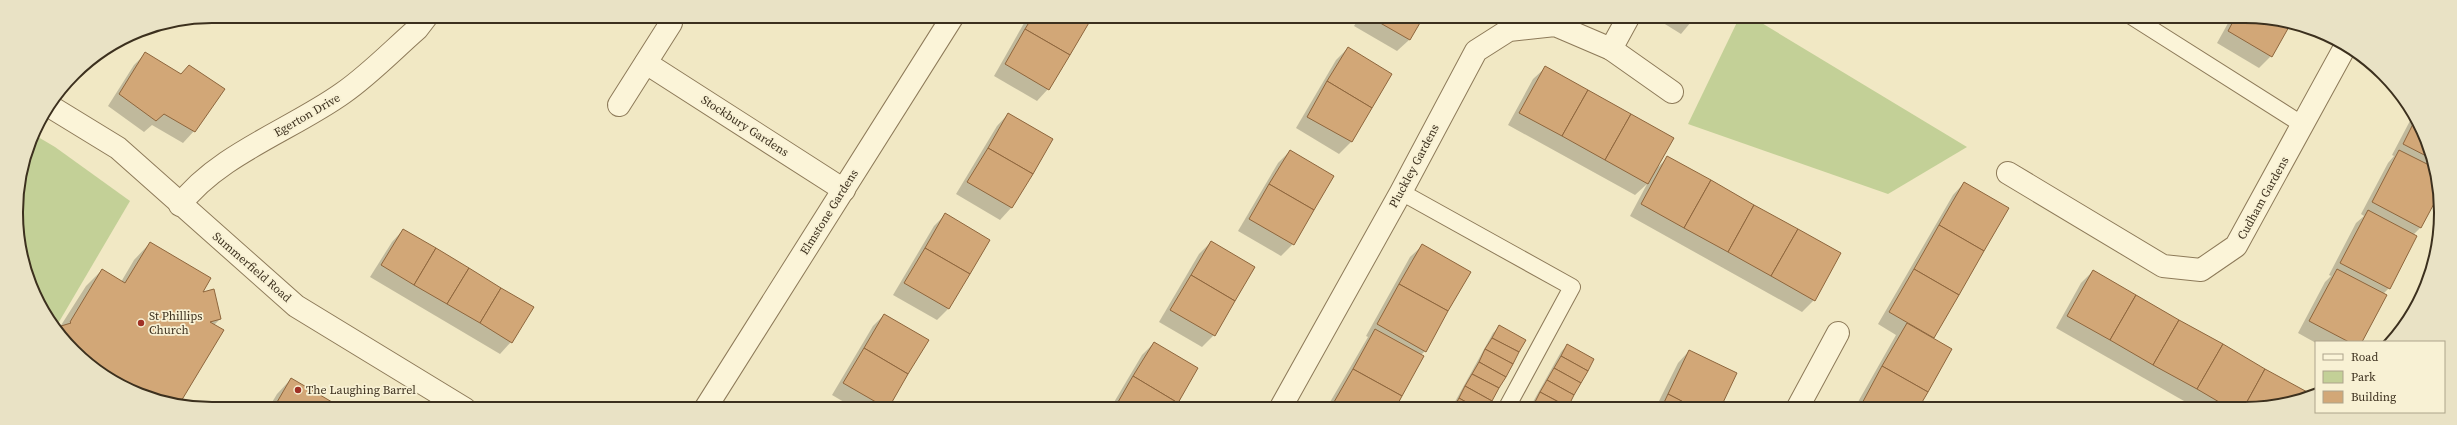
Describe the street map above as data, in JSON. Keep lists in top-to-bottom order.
{
  "streets": {
    "street": [
      "Egerton Drive",
      "Stockbury Gardens",
      "Pluckley Gardens",
      "Cudham Gardens",
      "Elmstone Gardens",
      "Summerfield Road"
    ]
  },
  "crossings": [
    ["Egerton Drive", "Summerfield Road"],
    ["Stockbury Gardens", "Elmstone Gardens"]
  ],
  "places": ["St Phillips Church", "The Laughing Barrel"],
  "legend": ["Road", "Park", "Building"]
}
